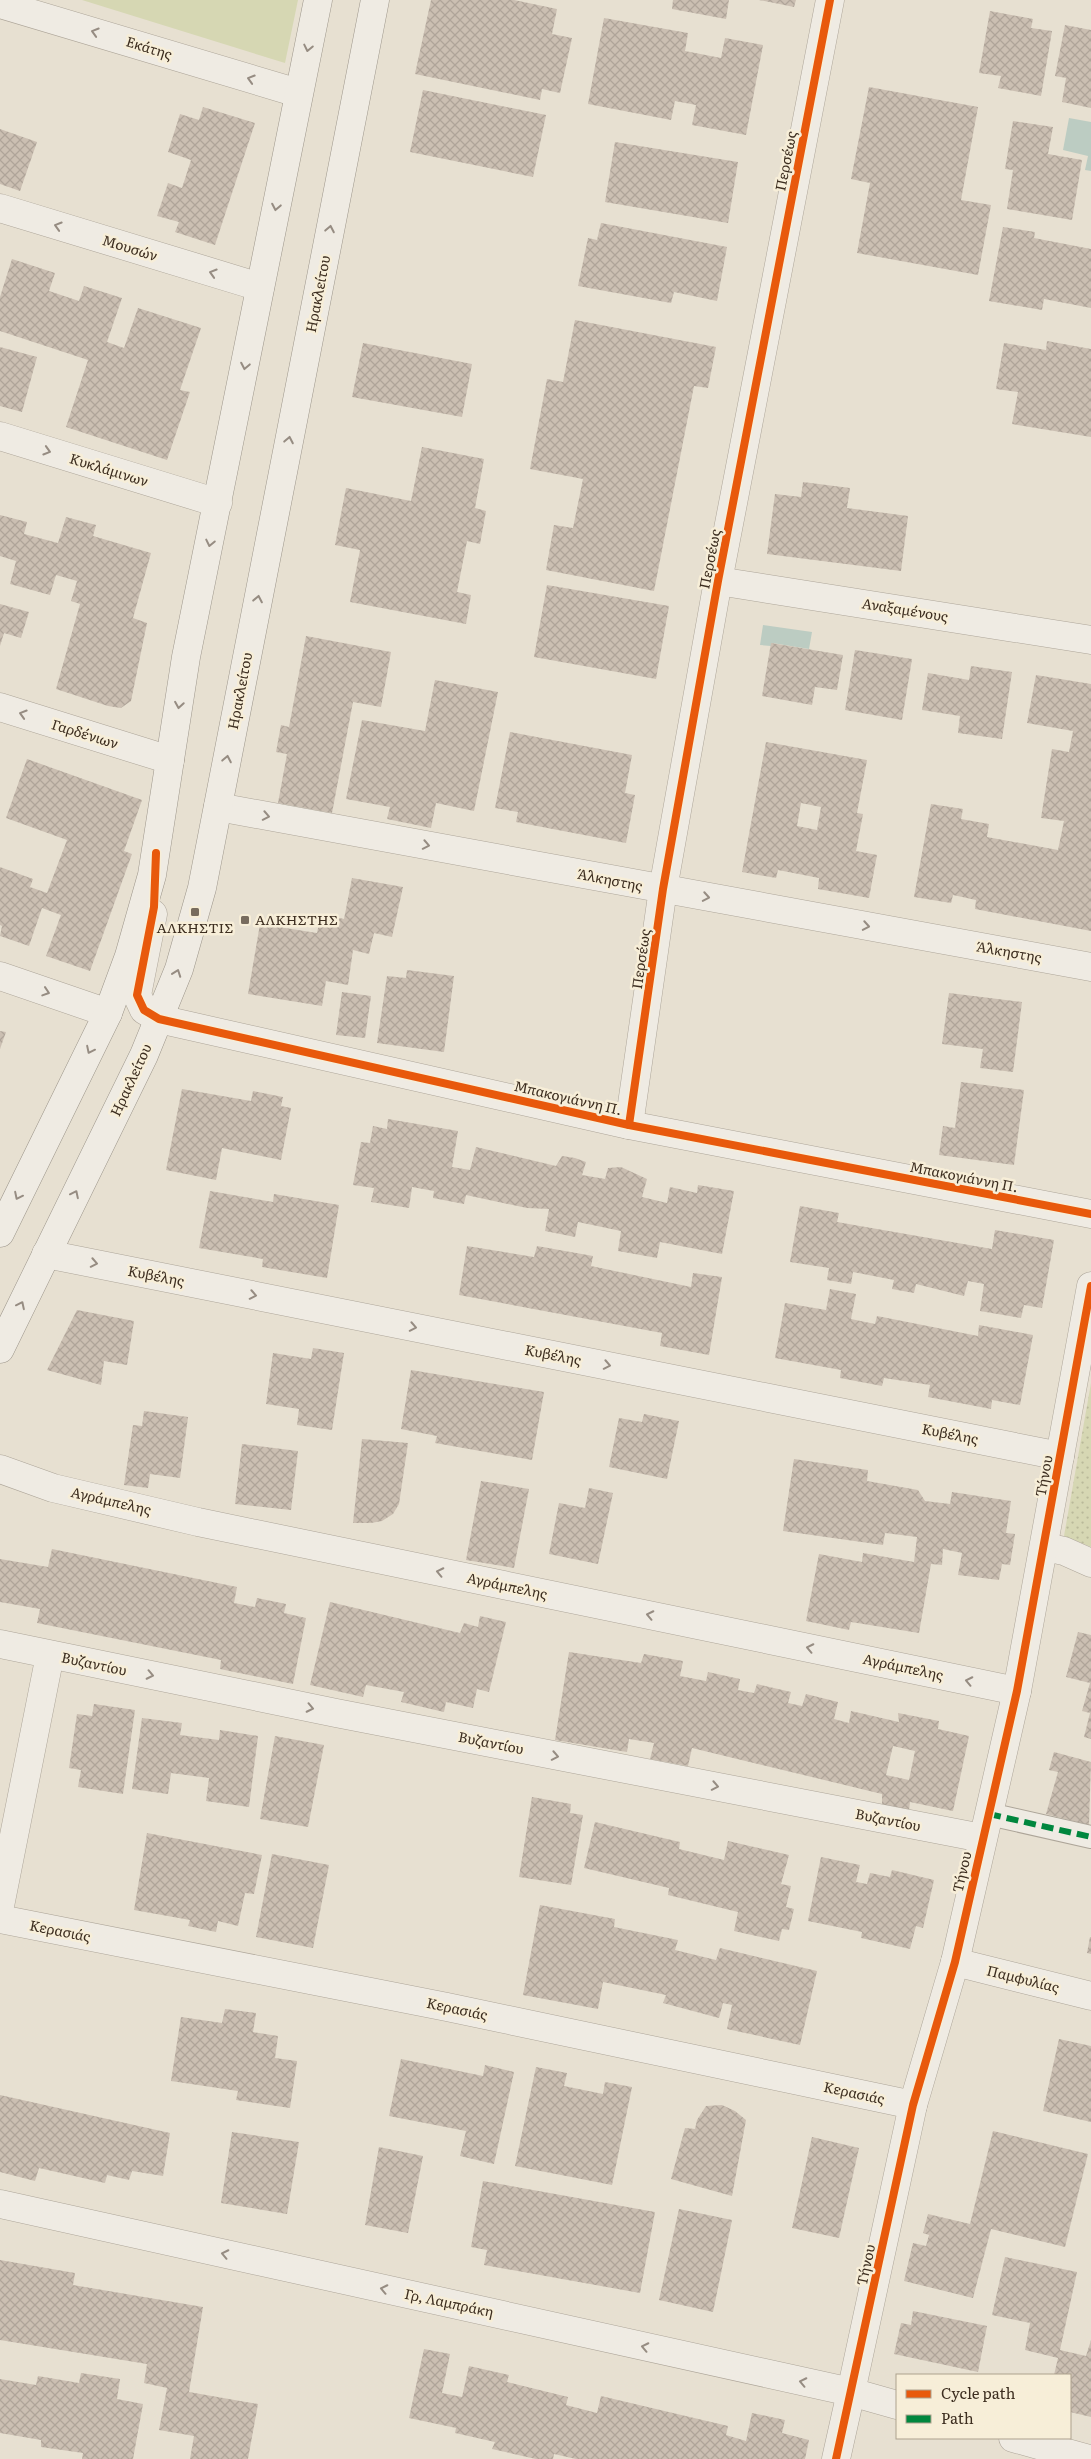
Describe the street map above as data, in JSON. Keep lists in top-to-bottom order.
{
  "streets": {
    "street": [
      "Εκάτης",
      "Περσέως",
      "Μουσών",
      "Ηρακλείτου",
      "Κυκλάμινων",
      "Αναξαμένους",
      "Γαρδένιων",
      "Άλκηστης",
      "Μπακογιάννη Π.",
      "Κυβέλης",
      "Τήνου",
      "Αγράμπελης",
      "Βυζαντίου",
      "Κερασιάς",
      "Παμφυλίας",
      "Γρ, Λαμπράκη"
    ]
  },
  "crossings": [
    ["Περσέως", "Αναξαμένους"],
    ["Περσέως", "Άλκηστης"],
    ["Περσέως", "Μπακογιάννη Π."],
    ["Ηρακλείτου", "Άλκηστης"],
    ["Ηρακλείτου", "Μπακογιάννη Π."],
    ["Ηρακλείτου", "Κυβέλης"],
    ["Κυβέλης", "Τήνου"],
    ["Τήνου", "Αγράμπελης"],
    ["Τήνου", "Βυζαντίου"],
    ["Τήνου", "Κερασιάς"],
    ["Τήνου", "Παμφυλίας"],
    ["Τήνου", "Γρ, Λαμπράκη"]
  ],
  "one_way": [
    "Εκάτης",
    "Μουσών",
    "Κυκλάμινων",
    "Γαρδένιων",
    "Άλκηστης",
    "Κυβέλης",
    "Αγράμπελης",
    "Βυζαντίου",
    "Γρ, Λαμπράκη"
  ],
  "places": {
    "transit": ["ΑΛΚΗΣΤΙΣ", "ΑΛΚΗΣΤΗΣ"]
  },
  "legend": ["Cycle path", "Path"]
}
